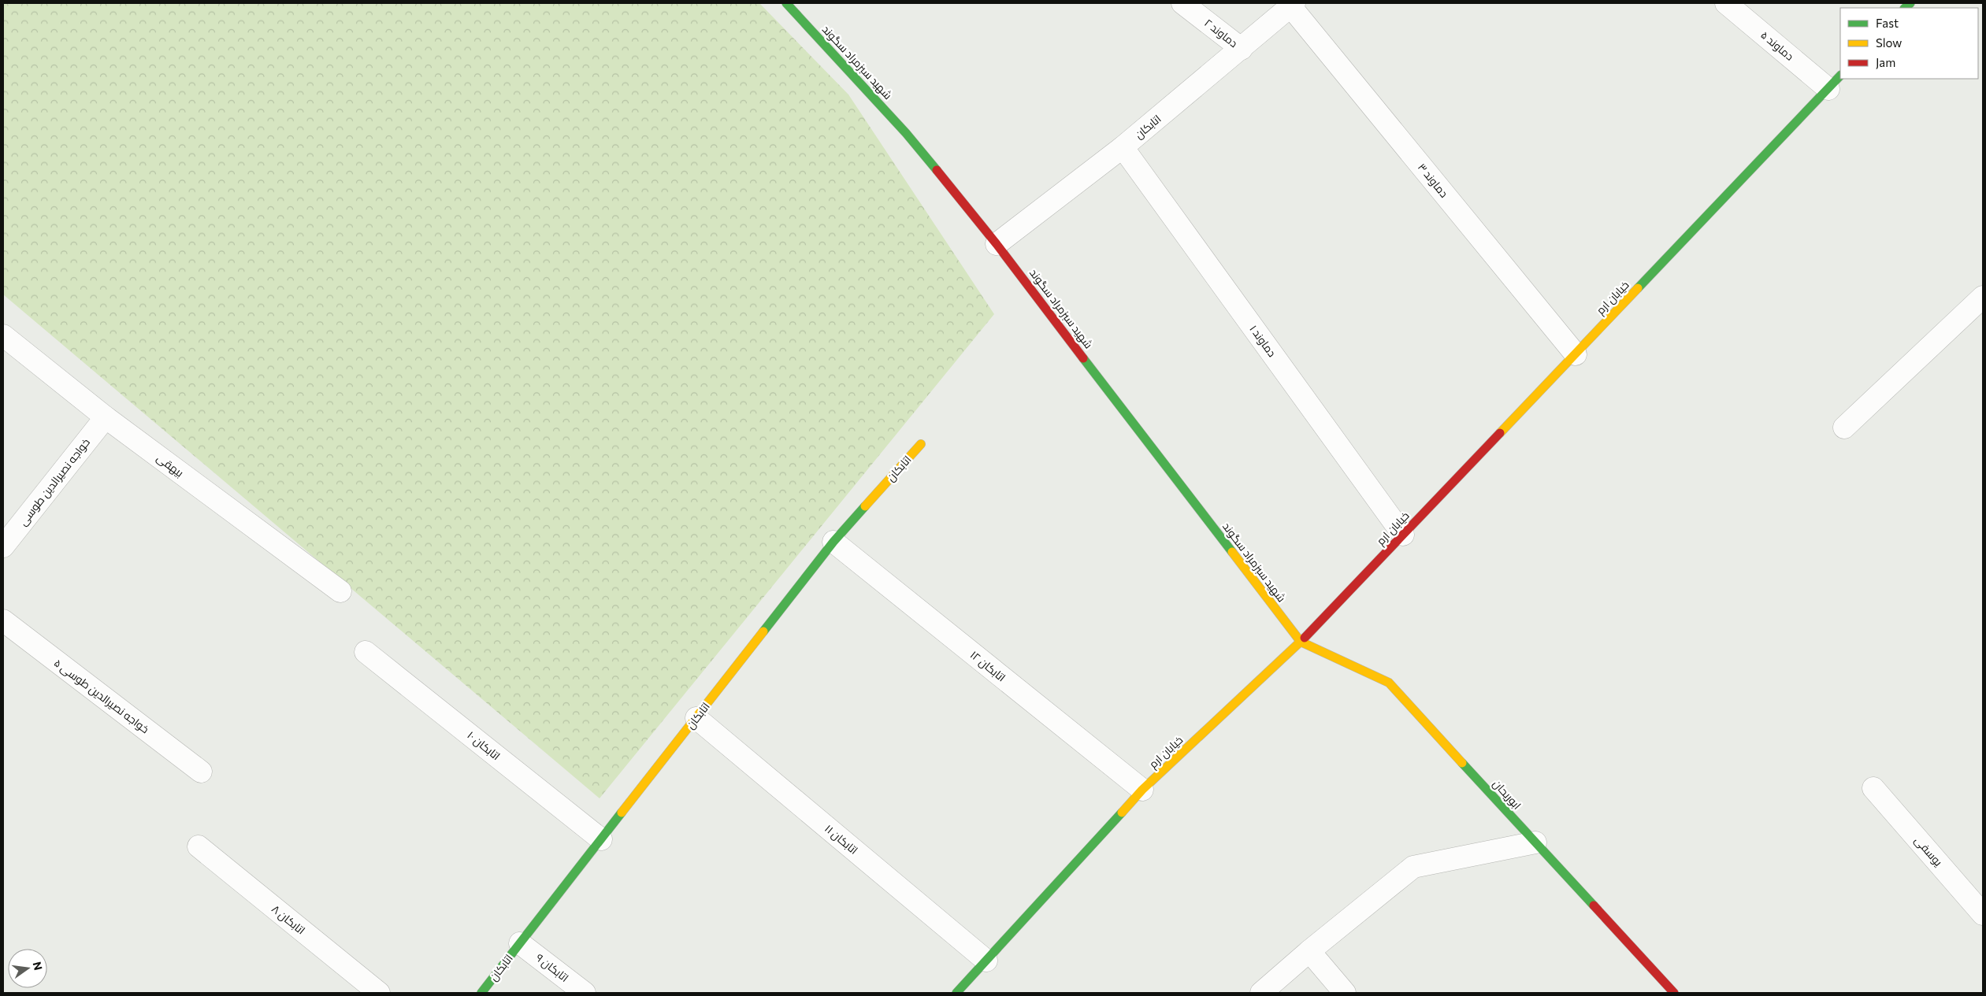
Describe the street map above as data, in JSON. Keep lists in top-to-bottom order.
{
  "streets": {
    "street": [
      "دماوند ۲",
      "دماوند ۵",
      "شهید سبزمراد سگوند",
      "اتابکان",
      "دماوند ۳",
      "خیابان ارم",
      "دماوند ۱",
      "بیهقی",
      "خواجه نصیرالدین طوسی",
      "اتابکان ۱۲",
      "خواجه نصیرالدین طوسی ۵",
      "اتابکان ۱۰",
      "ابوریحان",
      "اتابکان ۱۱",
      "یوسفی",
      "اتابکان ۸",
      "اتابکان ۹"
    ]
  },
  "crossings": [
    ["دماوند ۲", "اتابکان"],
    ["دماوند ۵", "خیابان ارم"],
    ["شهید سبزمراد سگوند", "اتابکان"],
    ["شهید سبزمراد سگوند", "خیابان ارم"],
    ["شهید سبزمراد سگوند", "ابوریحان"],
    ["اتابکان", "دماوند ۳"],
    ["اتابکان", "دماوند ۱"],
    ["اتابکان", "اتابکان ۱۲"],
    ["اتابکان", "اتابکان ۱۰"],
    ["اتابکان", "اتابکان ۱۱"],
    ["اتابکان", "اتابکان ۹"],
    ["دماوند ۳", "خیابان ارم"],
    ["خیابان ارم", "دماوند ۱"],
    ["خیابان ارم", "اتابکان ۱۲"],
    ["خیابان ارم", "ابوریحان"],
    ["خیابان ارم", "اتابکان ۱۱"],
    ["بیهقی", "خواجه نصیرالدین طوسی"]
  ],
  "legend": ["Fast", "Slow", "Jam"],
  "north": "right"
}
